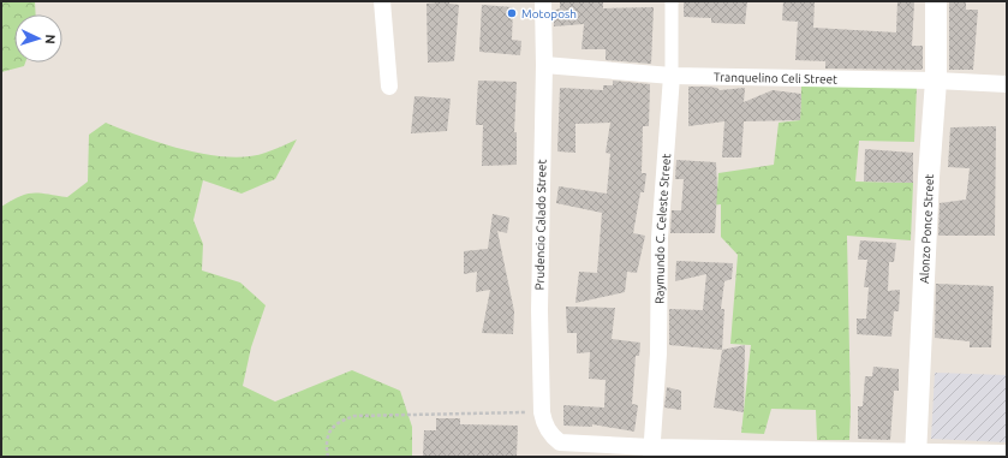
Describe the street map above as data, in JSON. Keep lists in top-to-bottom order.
{
  "streets": {
    "street": [
      "Tranquelino Celi Street",
      "Prudencio Calado Street",
      "Alonzo Ponce Street",
      "Raymundo C. Celeste Street"
    ]
  },
  "crossings": [
    ["Tranquelino Celi Street", "Prudencio Calado Street"],
    ["Tranquelino Celi Street", "Alonzo Ponce Street"],
    ["Tranquelino Celi Street", "Raymundo C. Celeste Street"],
    ["Prudencio Calado Street", "Raymundo C. Celeste Street"]
  ],
  "places": ["Motoposh"],
  "north": "right"
}
